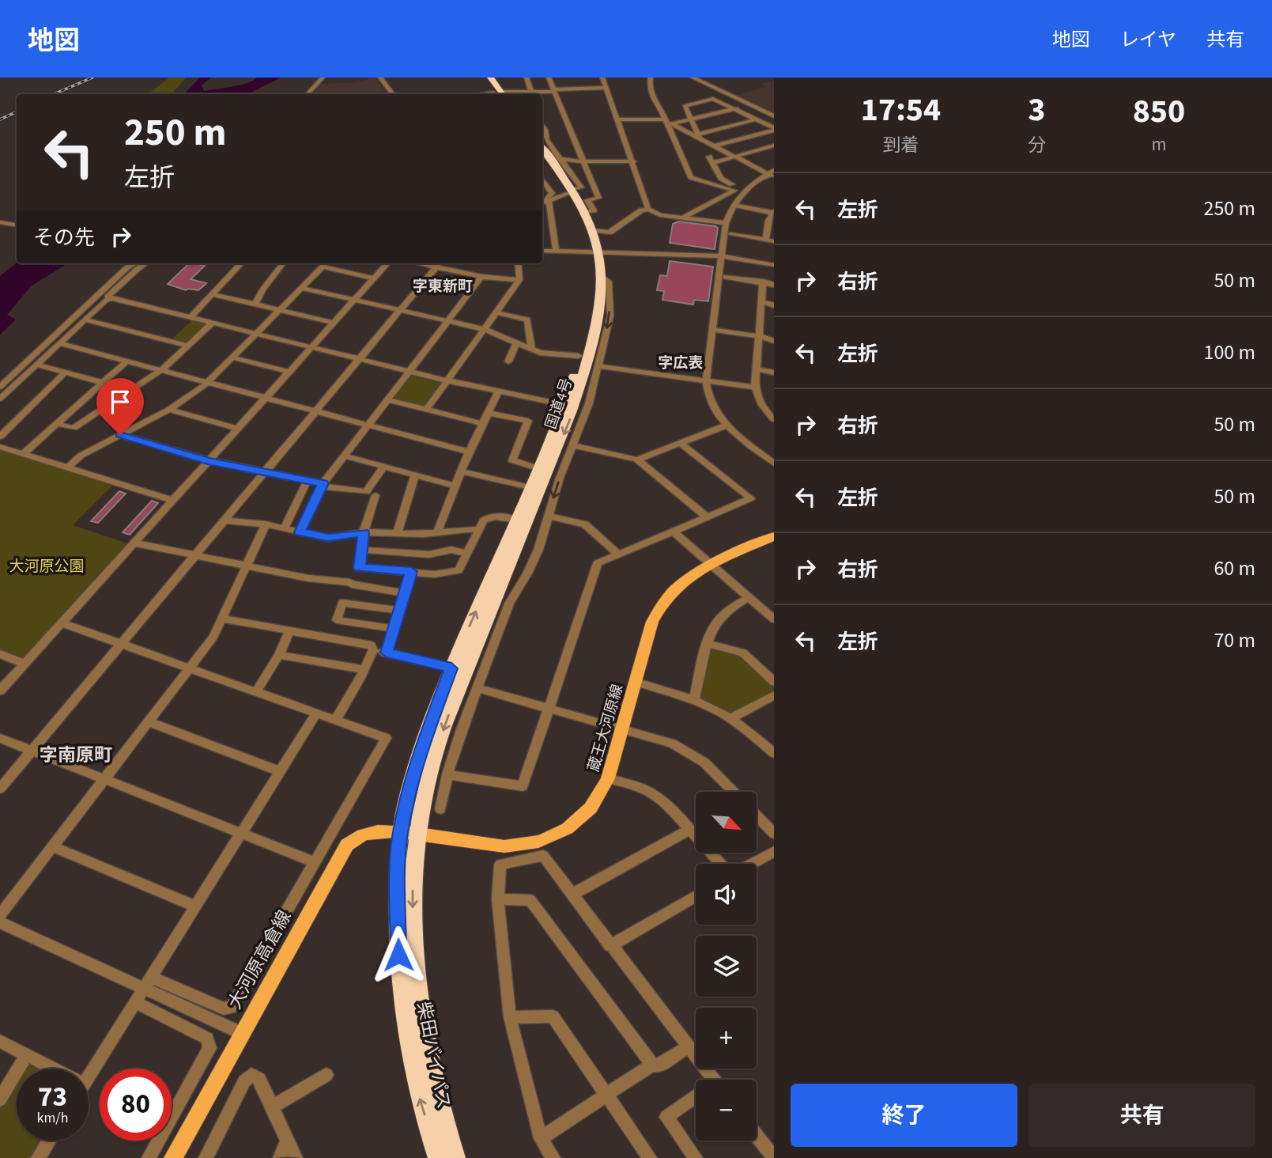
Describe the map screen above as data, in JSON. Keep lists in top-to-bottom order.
{
  "streets": {
    "highway": ["国道4号", "柴田バイパス"],
    "main road": ["蔵王大河原線", "大河原高倉線"]
  },
  "crossings": [
    ["国道4号", "柴田バイパス"],
    ["蔵王大河原線", "大河原高倉線"],
    ["蔵王大河原線", "柴田バイパス"],
    ["大河原高倉線", "柴田バイパス"]
  ],
  "districts": ["字東新町", "字広表", "字南原町"],
  "parks": ["大河原公園"],
  "north": "bottom right",
  "page": {
    "header": "地図",
    "nav": ["地図", "レイヤ", "共有"],
    "eta": [
      "17:54",
      "到着",
      "3",
      "分",
      "850",
      "m"
    ],
    "turn": ["250 m", "左折"],
    "list": [
      {
        "name": "左折",
        "value": "250 m"
      },
      {
        "name": "右折",
        "value": "50 m"
      },
      {
        "name": "左折",
        "value": "100 m"
      },
      {
        "name": "右折",
        "value": "50 m"
      },
      {
        "name": "左折",
        "value": "50 m"
      },
      {
        "name": "右折",
        "value": "60 m"
      },
      {
        "name": "左折",
        "value": "70 m"
      }
    ],
    "then": "その先",
    "map_buttons": ["+", "−"],
    "speed": "73 km/h",
    "limit": "80",
    "buttons": ["終了", "共有"]
  }
}
